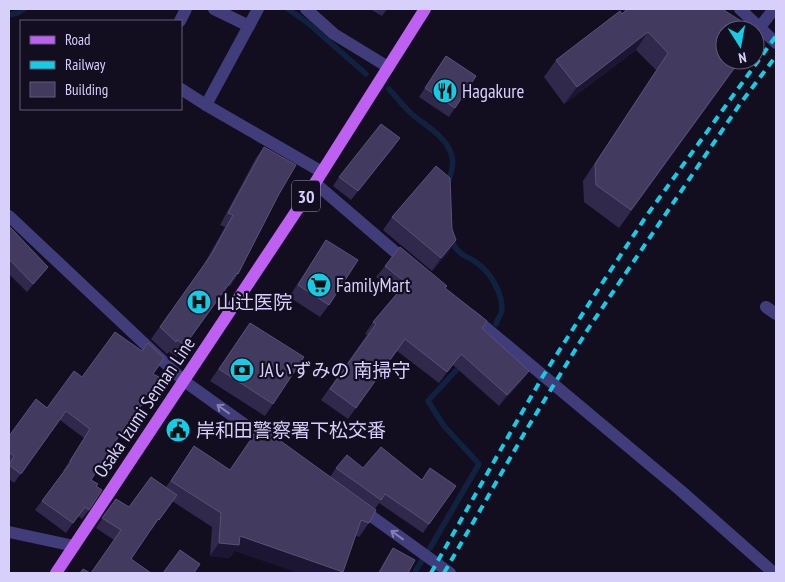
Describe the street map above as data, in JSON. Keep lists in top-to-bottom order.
{
  "streets": {
    "main road": ["30", "Osaka Izumi Sennan Line"]
  },
  "places": {
    "restaurant": ["Hagakure"],
    "supermarket": ["FamilyMart"],
    "hospital": ["山辻医院"],
    "bank": ["JAいずみの 南掃守"],
    "public building": ["岸和田警察署下松交番"]
  },
  "legend": ["Road", "Railway", "Building"],
  "north": "bottom"
}
